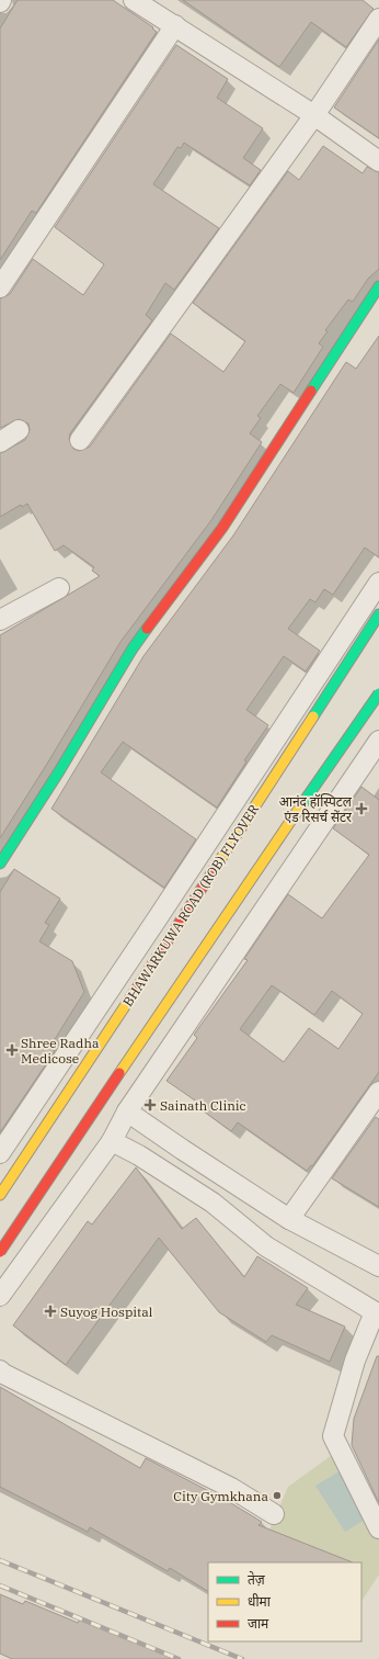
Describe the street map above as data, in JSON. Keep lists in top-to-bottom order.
{
  "streets": {
    "main road": ["BHAWARKUWA ROAD (ROB) FLYOVER"]
  },
  "places": {
    "health": [
      "आनंद हॉस्पिटल एंड रिसर्च सेंटर",
      "Shree Radha Medicose",
      "Sainath Clinic",
      "Suyog Hospital"
    ],
    "other": ["City Gymkhana"]
  },
  "legend": ["तेज़", "धीमा", "जाम"]
}
